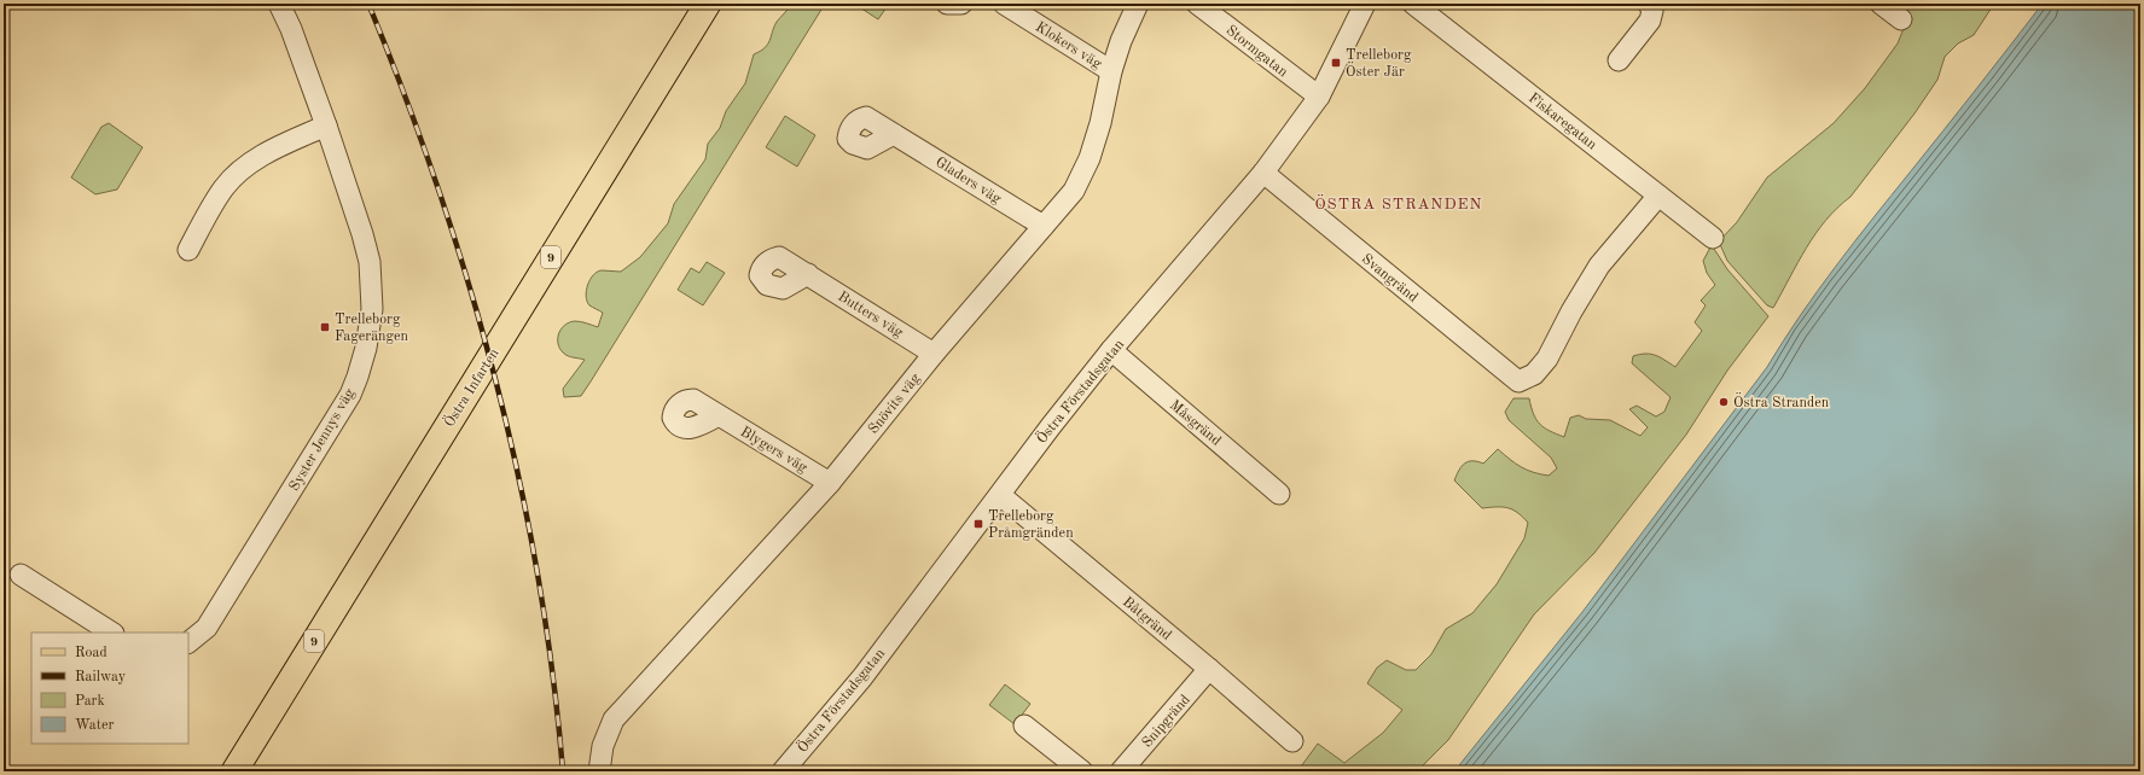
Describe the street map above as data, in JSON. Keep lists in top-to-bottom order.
{
  "streets": {
    "main road": ["9", "Östra Infarten"],
    "street": [
      "Klokers väg",
      "Stormgatan",
      "Fiskaregatan",
      "Gladers väg",
      "Svangränd",
      "Butters väg",
      "Östra Förstadsgatan",
      "Snövits väg",
      "Måsgränd",
      "Syster Jennys väg",
      "Blygers väg",
      "Båtgränd",
      "Snipgränd"
    ]
  },
  "crossings": [
    ["Klokers väg", "Snövits väg"],
    ["Stormgatan", "Östra Förstadsgatan"],
    ["Fiskaregatan", "Svangränd"],
    ["Gladers väg", "Snövits väg"],
    ["Svangränd", "Östra Förstadsgatan"],
    ["Butters väg", "Snövits väg"],
    ["Östra Förstadsgatan", "Måsgränd"],
    ["Östra Förstadsgatan", "Båtgränd"],
    ["Snövits väg", "Blygers väg"],
    ["Båtgränd", "Snipgränd"]
  ],
  "districts": ["ÖSTRA STRANDEN"],
  "places": {
    "transit": ["Trelleborg Öster Jär", "Trelleborg Fagerängen", "Trelleborg Pråmgränden"],
    "other": ["Östra Stranden"]
  },
  "legend": [
    "Road",
    "Railway",
    "Park",
    "Water"
  ]
}
